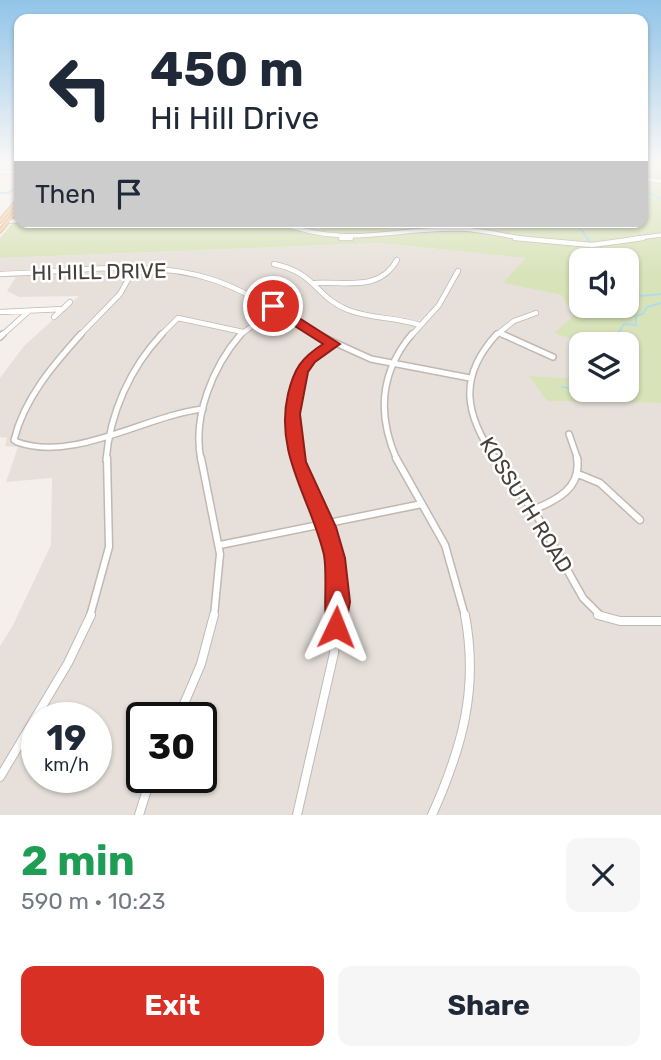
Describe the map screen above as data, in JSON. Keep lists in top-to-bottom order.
{
  "streets": {
    "street": ["HI HILL DRIVE", "KOSSUTH ROAD"]
  },
  "crossings": [
    ["HI HILL DRIVE", "KOSSUTH ROAD"]
  ],
  "page": {
    "turn": ["450 m", "Hi Hill Drive"],
    "then": "Then",
    "speed": "19 km/h",
    "limit": "30",
    "heading": ["2 min", "590 m · 10:23"],
    "buttons": ["Exit", "Share"]
  }
}
